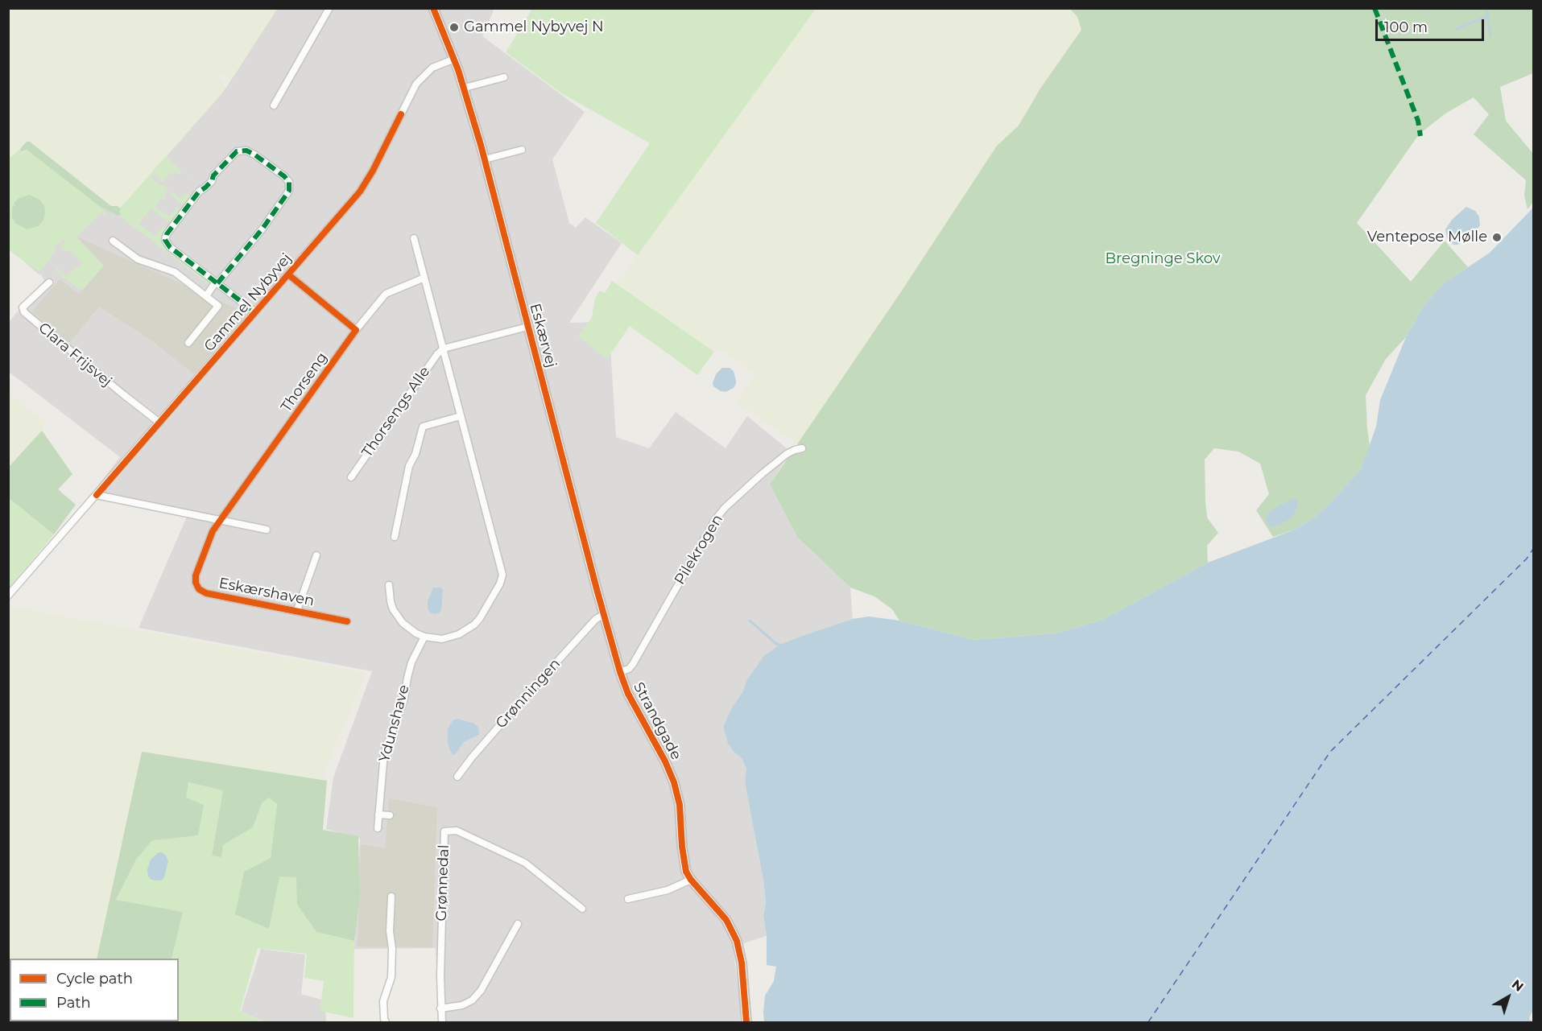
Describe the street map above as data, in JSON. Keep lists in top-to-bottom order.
{
  "streets": {
    "street": [
      "Gammel Nybyvej",
      "Eskærvej",
      "Clara Frijsvej",
      "Thorseng",
      "Thorsengs Alle",
      "Pilekrogen",
      "Eskærshaven",
      "Grønningen",
      "Strandgade",
      "Ydunshave",
      "Grønnedal"
    ]
  },
  "crossings": [
    ["Gammel Nybyvej", "Eskærvej"],
    ["Gammel Nybyvej", "Clara Frijsvej"],
    ["Eskærvej", "Pilekrogen"],
    ["Eskærvej", "Grønningen"],
    ["Eskærvej", "Strandgade"],
    ["Thorseng", "Eskærshaven"],
    ["Pilekrogen", "Strandgade"]
  ],
  "parks": ["Bregninge Skov"],
  "places": ["Gammel Nybyvej N", "Ventepose Mølle"],
  "legend": ["Cycle path", "Path"],
  "scale_bar": "100 m",
  "north": "top right"
}
